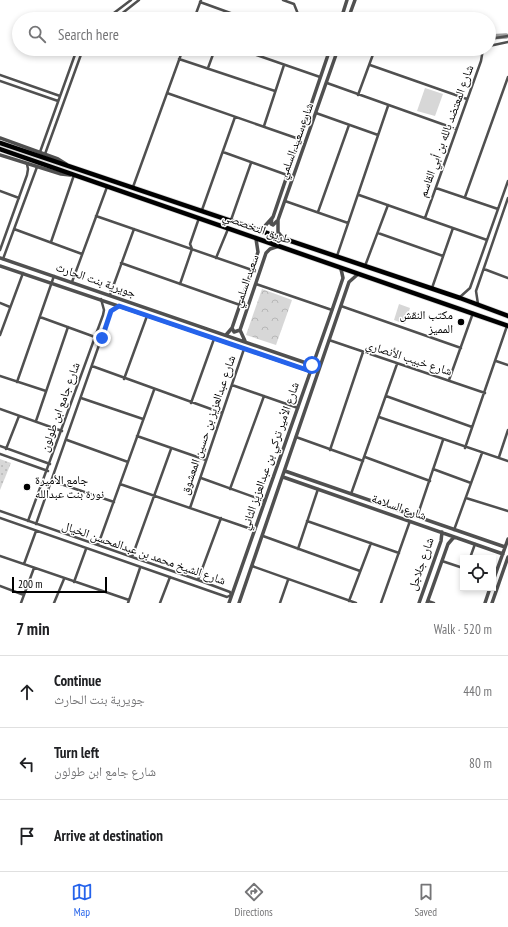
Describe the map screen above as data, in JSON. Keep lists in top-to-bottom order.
{
  "streets": {
    "main road": ["طريق التخصصي"],
    "street": [
      "شارع المعتضد بالله بن أبي القاسم",
      "شارع سعيد السلمي",
      "جويرية بنت الحارث",
      "سعيد السلمي",
      "شارع خبيب الأنصاري",
      "شارع جامع ابن طولون",
      "شارع عبدالعزيز بن حسين المعشوق",
      "شارع الأمير تركي بن عبدالعزيز الثاني",
      "شارع السلامة",
      "شارع الشيخ محمد بن عبدالمحسن الخيال",
      "شارع جلاجل"
    ]
  },
  "crossings": [
    ["طريق التخصصي", "سعيد السلمي"],
    ["جويرية بنت الحارث", "سعيد السلمي"],
    ["جويرية بنت الحارث", "شارع جامع ابن طولون"],
    ["جويرية بنت الحارث", "شارع عبدالعزيز بن حسين المعشوق"],
    ["جويرية بنت الحارث", "شارع الأمير تركي بن عبدالعزيز الثاني"],
    ["شارع خبيب الأنصاري", "شارع الأمير تركي بن عبدالعزيز الثاني"],
    ["شارع جامع ابن طولون", "شارع الشيخ محمد بن عبدالمحسن الخيال"],
    ["شارع الأمير تركي بن عبدالعزيز الثاني", "شارع السلامة"],
    ["شارع السلامة", "شارع جلاجل"]
  ],
  "places": ["مكتب النقش المميز", "جامع الأميرة نورة بنت عبدالله"],
  "scale_bar": "200 m",
  "page": {
    "search": "Search here",
    "scale": "200 m",
    "heading": ["7 min", "Walk · 520 m"],
    "list": [
      ["Continue", "جويرية بنت الحارث", "440 m"],
      ["Turn left", "شارع جامع ابن طولون", "80 m"],
      "Arrive at destination"
    ],
    "nav": ["Map", "Directions", "Saved"]
  }
}
